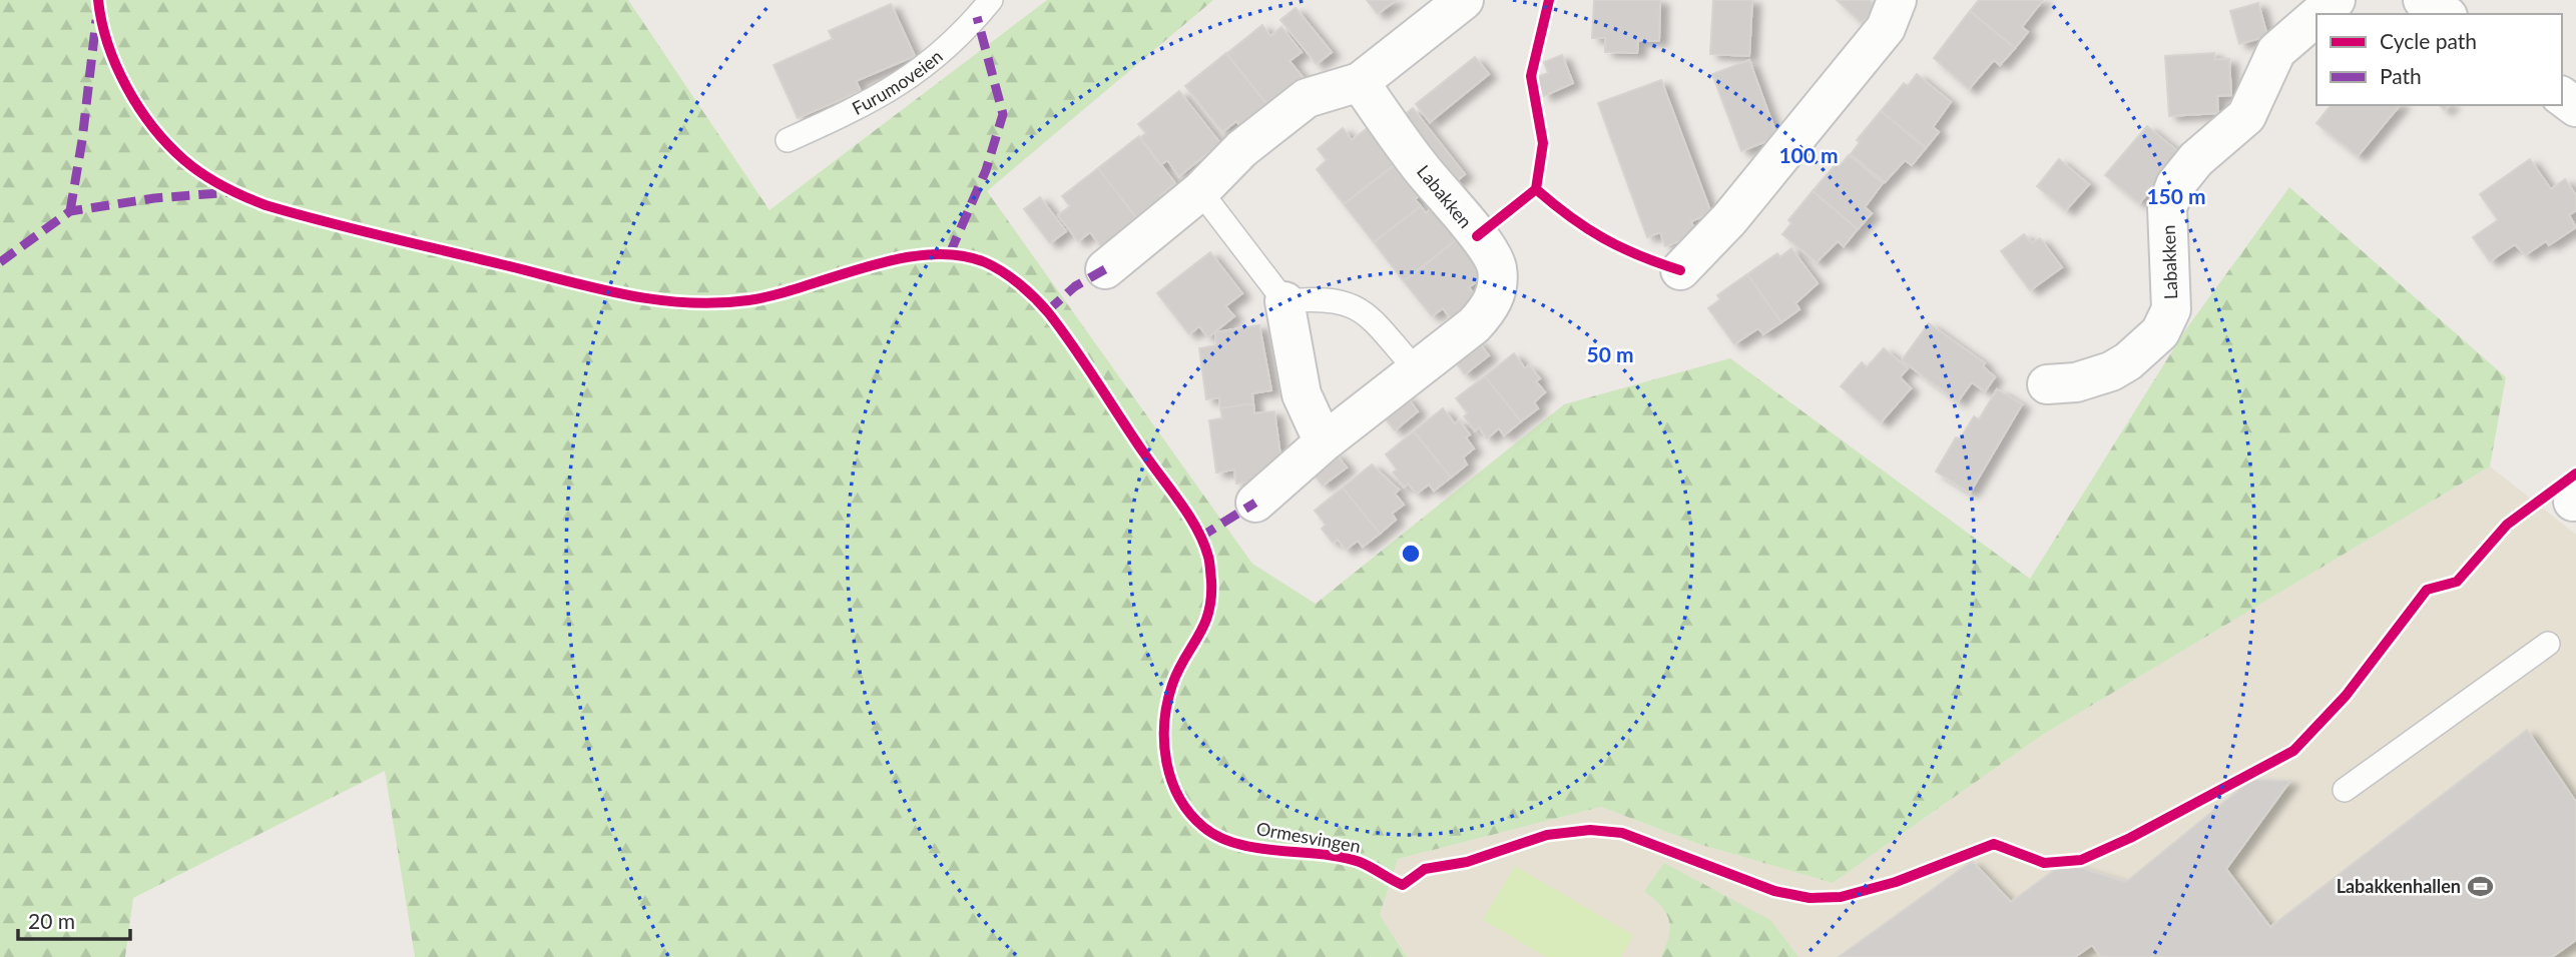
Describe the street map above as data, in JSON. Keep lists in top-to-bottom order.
{
  "streets": {
    "street": ["Labakken"],
    "lane": ["Furumoveien"],
    "cycle path": ["Ormesvingen"]
  },
  "places": {
    "sports": ["Labakkenhallen"]
  },
  "legend": ["Cycle path", "Path"],
  "scale_bar": "20 m",
  "rings": ["100 m", "150 m", "50 m"]
}
